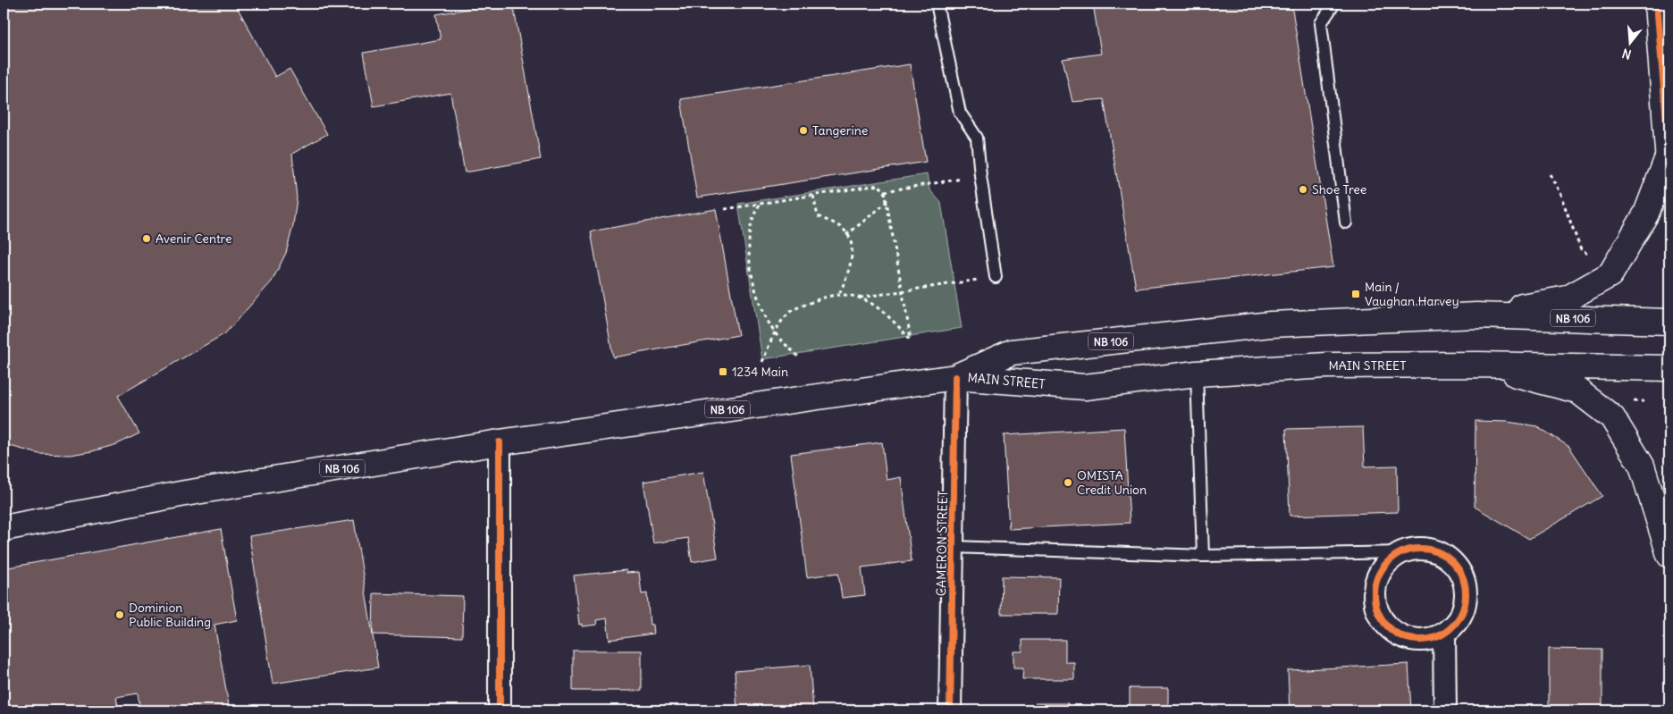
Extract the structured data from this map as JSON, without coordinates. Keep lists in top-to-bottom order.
{
  "streets": {
    "main road": ["NB 106", "MAIN STREET"],
    "street": ["CAMERON STREET"]
  },
  "crossings": [
    ["NB 106", "MAIN STREET"],
    ["NB 106", "CAMERON STREET"],
    ["MAIN STREET", "CAMERON STREET"]
  ],
  "places": {
    "other": [
      "Tangerine",
      "Shoe Tree",
      "Avenir Centre",
      "OMISTA Credit Union",
      "Dominion Public Building"
    ],
    "transit": ["Main / Vaughan Harvey", "1234 Main"]
  },
  "north": "bottom"
}
